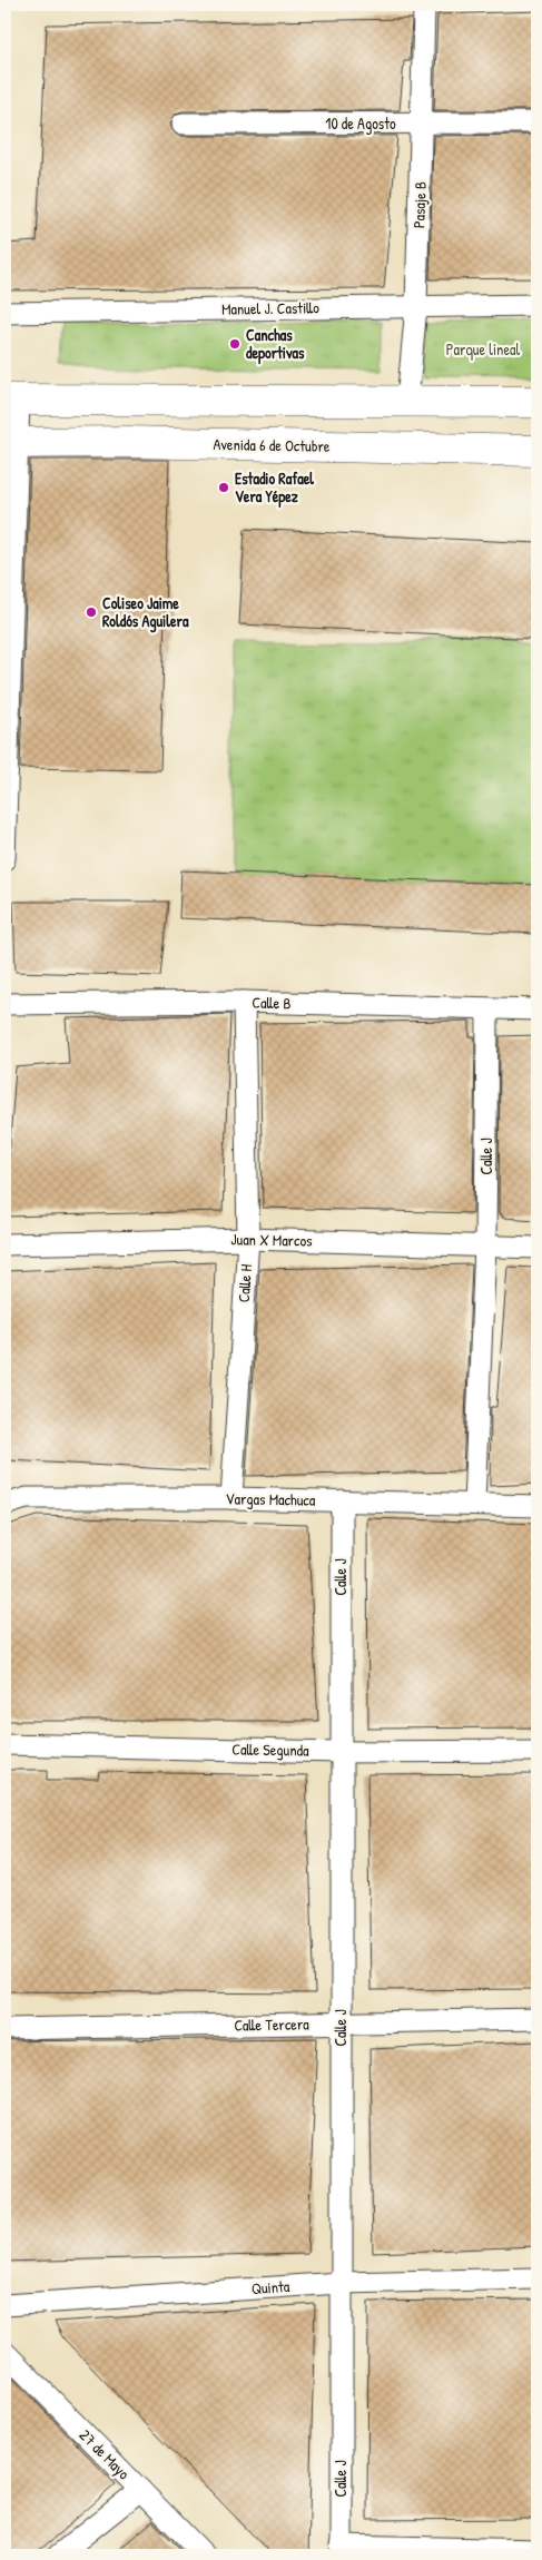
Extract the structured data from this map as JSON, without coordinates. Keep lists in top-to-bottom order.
{
  "streets": {
    "main road": ["Avenida 6 de Octubre"],
    "street": [
      "10 de Agosto",
      "Pasaje B",
      "Manuel J. Castillo",
      "Calle B",
      "Calle J",
      "Juan X Marcos",
      "Calle H",
      "Vargas Machuca",
      "Calle Segunda",
      "Calle Tercera",
      "Quinta",
      "27 de Mayo"
    ]
  },
  "crossings": [
    ["10 de Agosto", "Pasaje B"],
    ["Pasaje B", "Manuel J. Castillo"],
    ["Calle B", "Calle J"],
    ["Calle B", "Calle H"],
    ["Calle J", "Juan X Marcos"],
    ["Calle J", "Vargas Machuca"],
    ["Calle J", "Calle Segunda"],
    ["Calle J", "Calle Tercera"],
    ["Calle J", "Quinta"],
    ["Juan X Marcos", "Calle H"],
    ["Calle H", "Vargas Machuca"]
  ],
  "parks": ["Parque lineal"],
  "places": ["Canchas deportivas", "Estadio Rafael Vera Yépez", "Coliseo Jaime Roldós Aguilera"]
}
